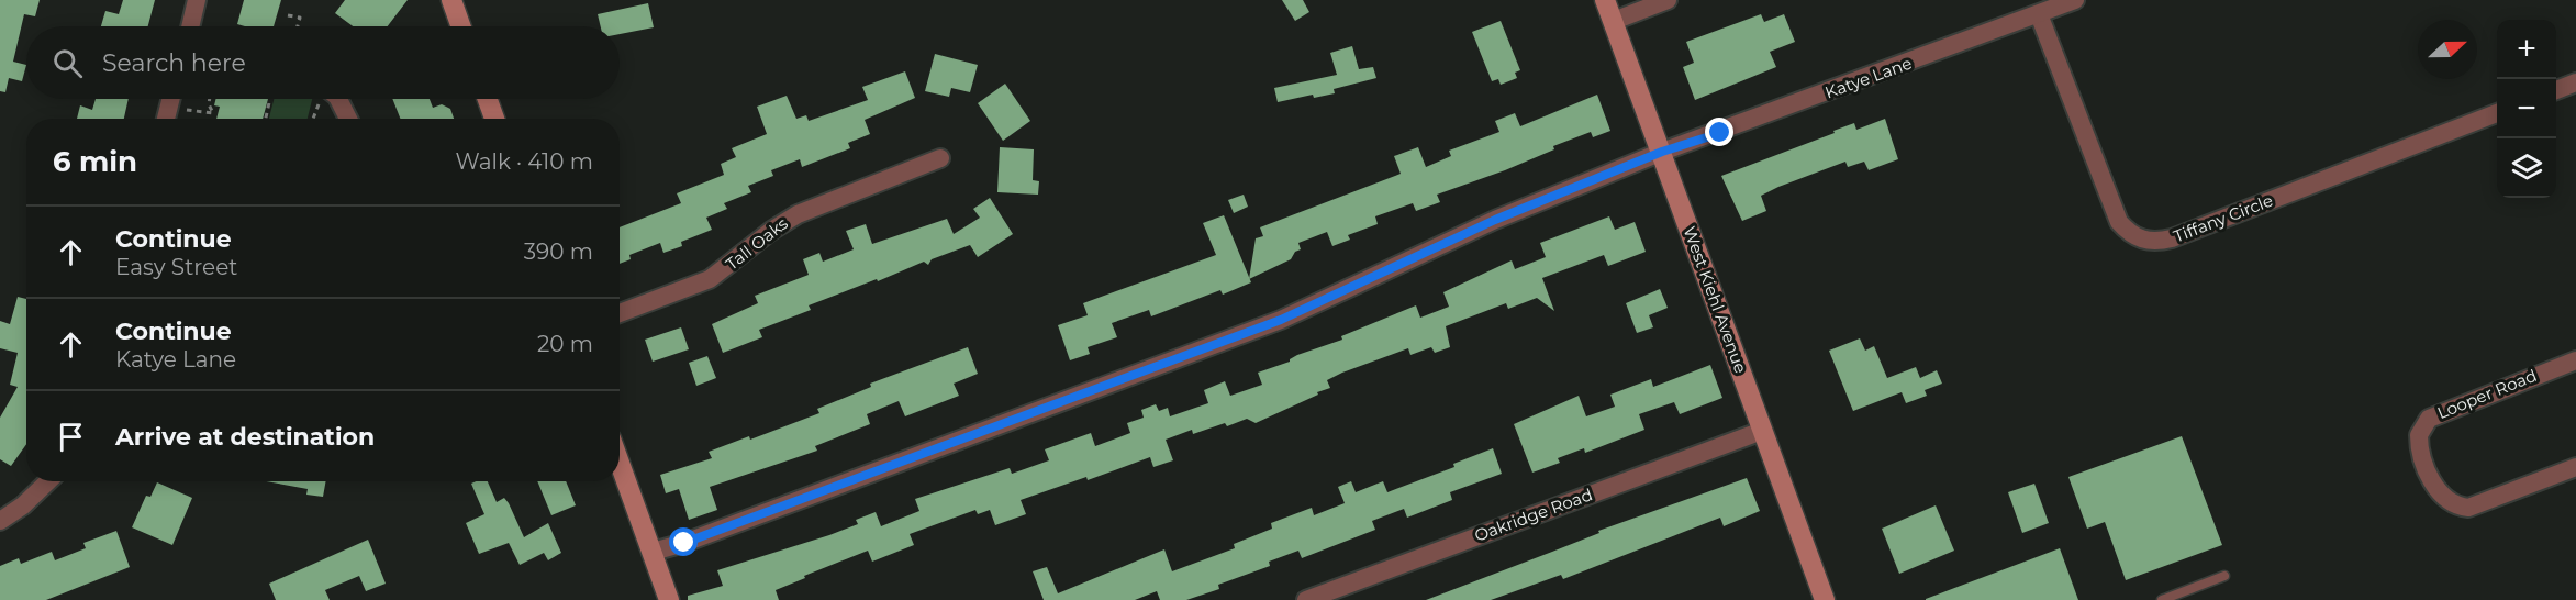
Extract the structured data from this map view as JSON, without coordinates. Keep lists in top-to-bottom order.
{
  "streets": {
    "street": [
      "Katye Lane",
      "Tiffany Circle",
      "Tall Oaks",
      "West Kiehl Avenue",
      "Looper Road",
      "Oakridge Road"
    ]
  },
  "crossings": [
    ["Katye Lane", "Tiffany Circle"],
    ["Katye Lane", "West Kiehl Avenue"],
    ["West Kiehl Avenue", "Oakridge Road"]
  ],
  "north": "right",
  "page": {
    "map_buttons": ["+", "−"],
    "search": "Search here",
    "heading": ["6 min", "Walk · 410 m"],
    "list": [
      ["Continue", "Easy Street", "390 m"],
      ["Continue", "Katye Lane", "20 m"],
      "Arrive at destination"
    ]
  }
}
